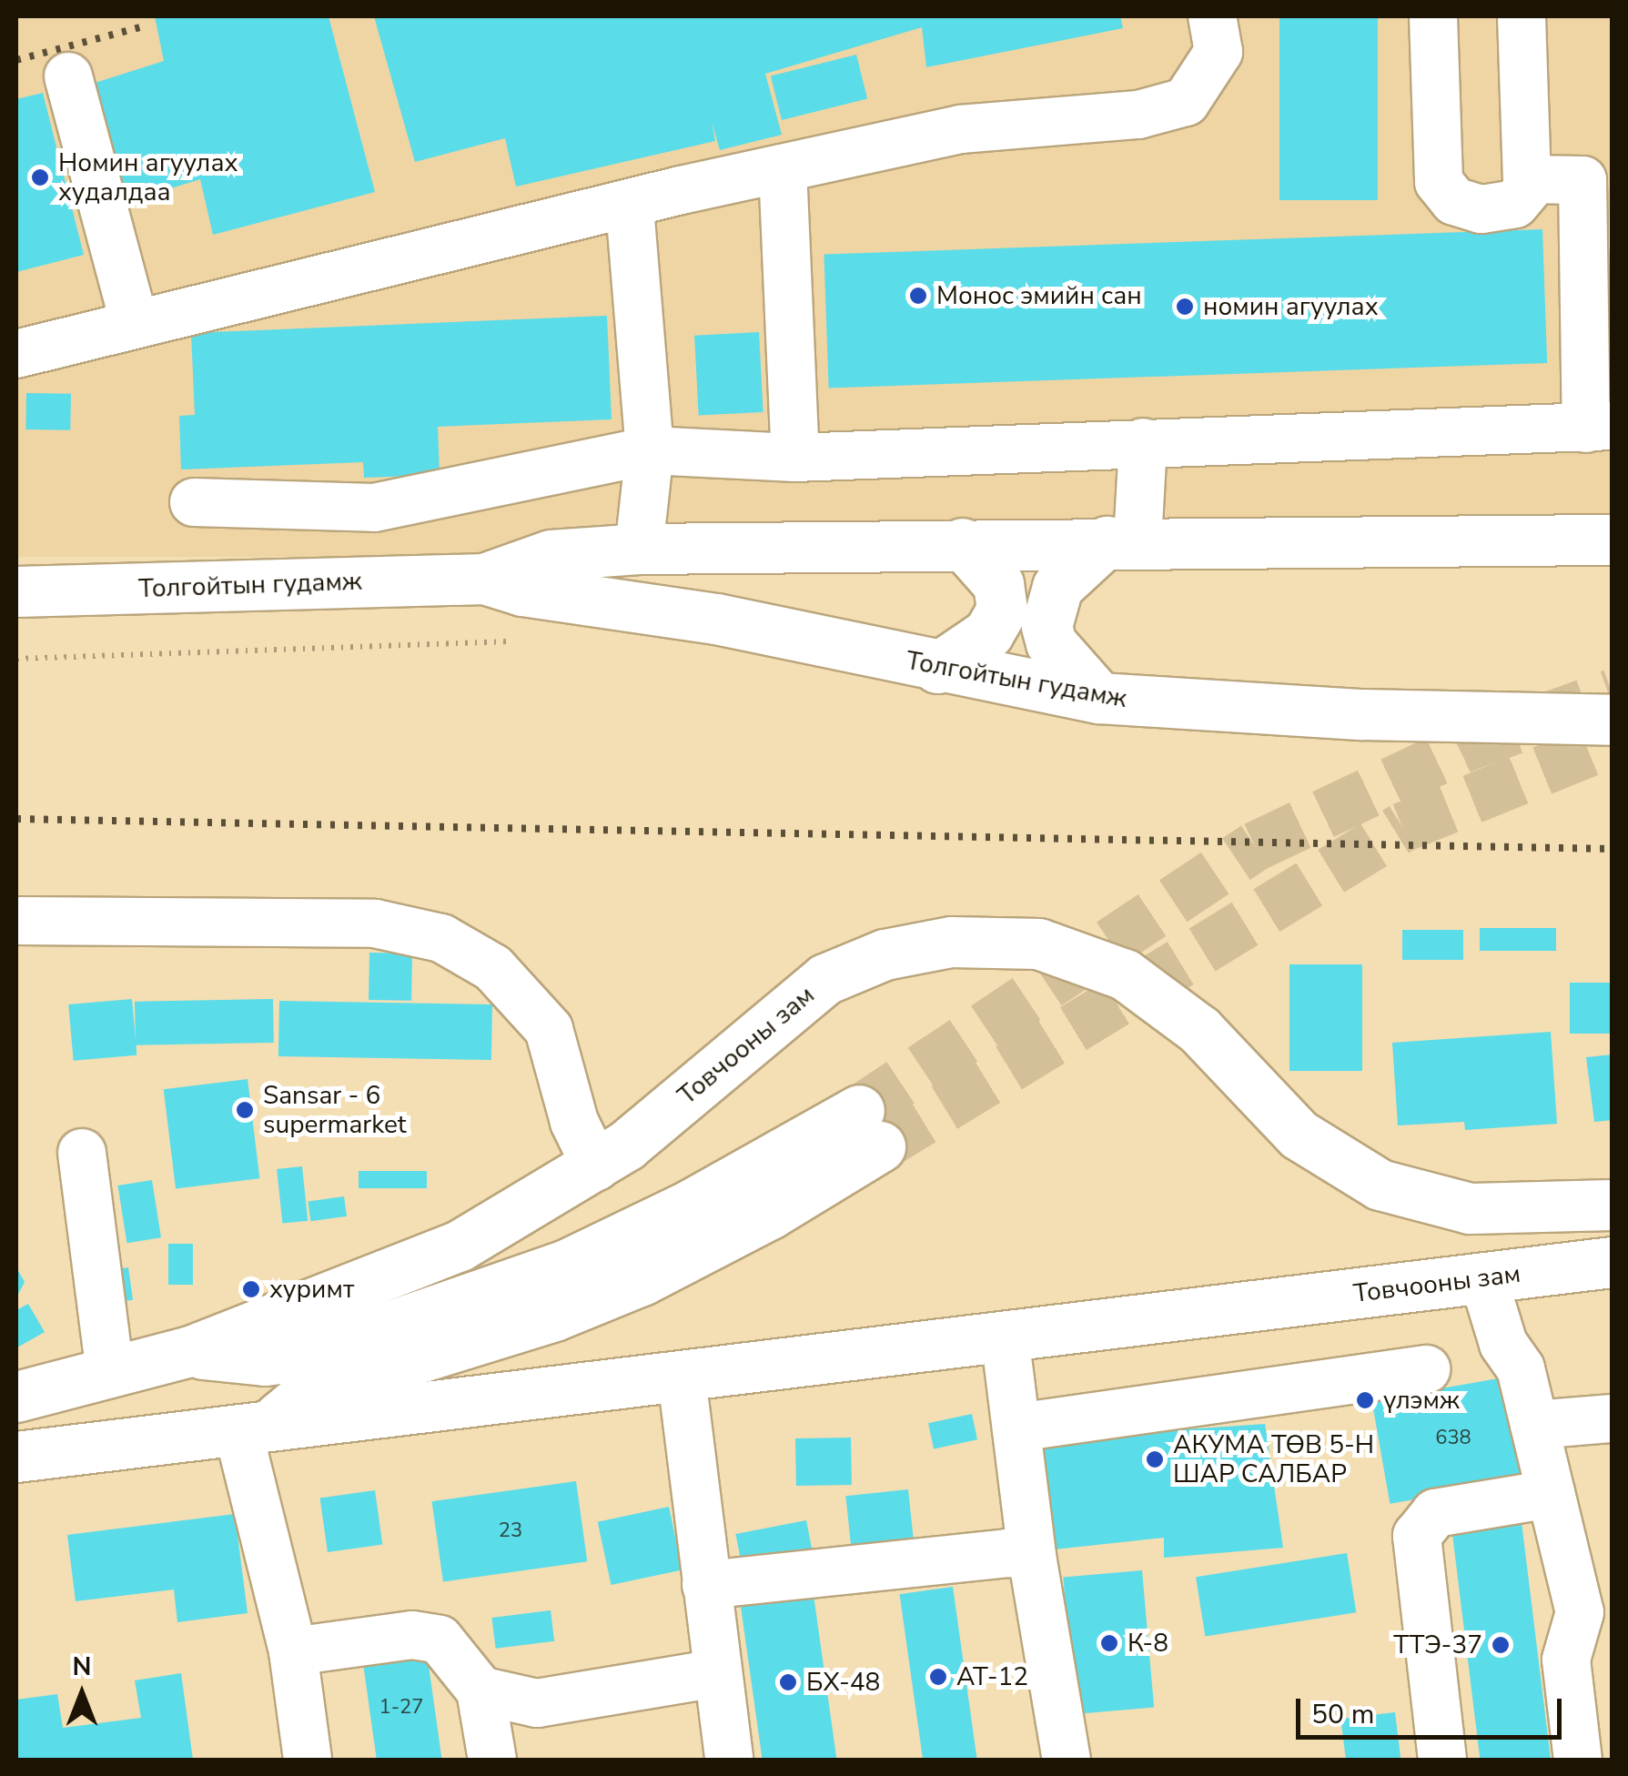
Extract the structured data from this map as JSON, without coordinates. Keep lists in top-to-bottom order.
{
  "streets": {
    "main road": ["Толгойтын гудамж", "Товчооны зам"]
  },
  "places": [
    "Номин агуулах худалдаа",
    "Монос эмийн сан",
    "номин агуулах",
    "Sansar - 6 supermarket",
    "хуримт",
    "үлэмж",
    "АКУМА ТӨВ 5-Н ШАР САЛБАР",
    "К-8",
    "ТТЭ-37",
    "АТ-12",
    "БХ-48"
  ],
  "house_numbers": ["638", "23", "1-27"],
  "scale_bar": "50 m",
  "north": "top"
}
